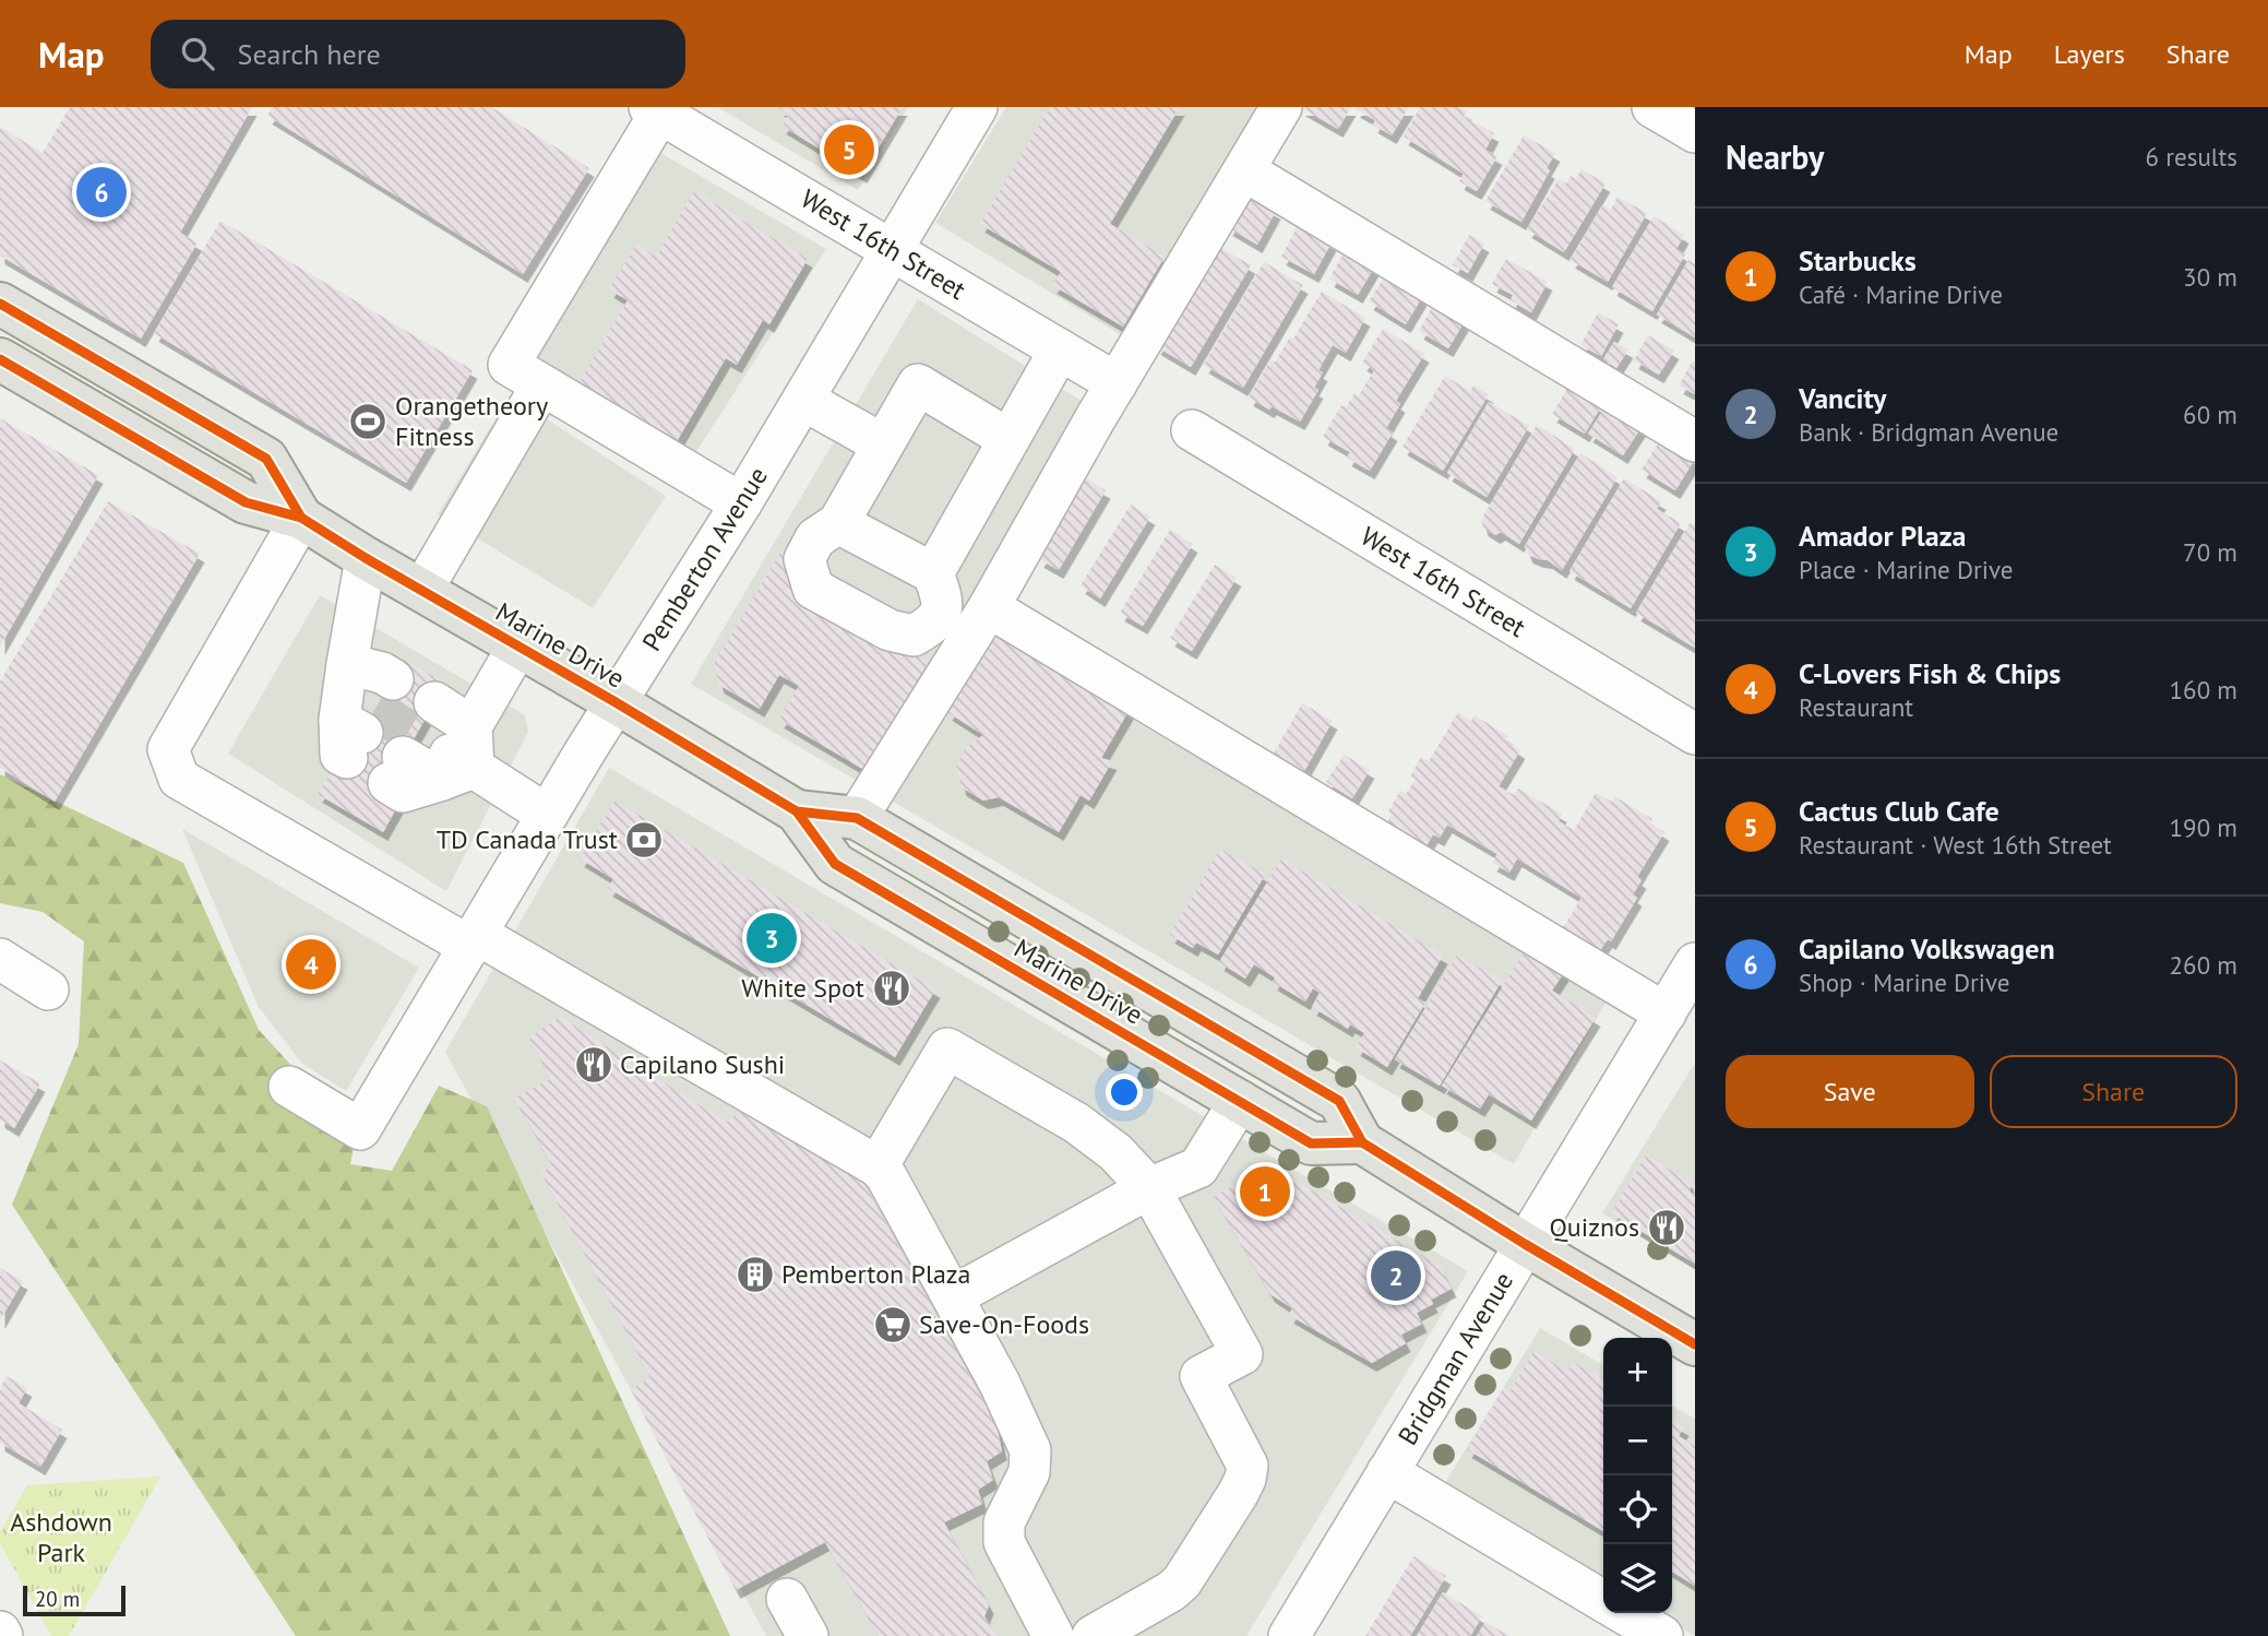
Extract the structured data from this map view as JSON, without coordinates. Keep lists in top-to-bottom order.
{
  "streets": {
    "main road": ["Marine Drive"],
    "street": ["West 16th Street", "Pemberton Avenue", "Bridgman Avenue"]
  },
  "crossings": [
    ["West 16th Street", "Pemberton Avenue"],
    ["Pemberton Avenue", "Marine Drive"],
    ["Marine Drive", "Bridgman Avenue"]
  ],
  "parks": ["Ashdown Park"],
  "places": {
    "sports": ["Orangetheory Fitness"],
    "bank": ["TD Canada Trust"],
    "restaurant": ["White Spot", "Capilano Sushi", "Quiznos"],
    "building": ["Pemberton Plaza"],
    "supermarket": ["Save-On-Foods"]
  },
  "scale_bar": "20 m",
  "page": {
    "header": "Map",
    "search": "Search here",
    "nav": ["Map", "Layers", "Share"],
    "heading": ["Nearby", "6 results"],
    "pins": [
      "5",
      "6",
      "3",
      "4",
      "1",
      "2"
    ],
    "list": [
      {
        "mark": "1",
        "name": "Starbucks",
        "note": "Café · Marine Drive",
        "value": "30 m"
      },
      {
        "mark": "2",
        "name": "Vancity",
        "note": "Bank · Bridgman Avenue",
        "value": "60 m"
      },
      {
        "mark": "3",
        "name": "Amador Plaza",
        "note": "Place · Marine Drive",
        "value": "70 m"
      },
      {
        "mark": "4",
        "name": "C-Lovers Fish & Chips",
        "note": "Restaurant",
        "value": "160 m"
      },
      {
        "mark": "5",
        "name": "Cactus Club Cafe",
        "note": "Restaurant · West 16th Street",
        "value": "190 m"
      },
      {
        "mark": "6",
        "name": "Capilano Volkswagen",
        "note": "Shop · Marine Drive",
        "value": "260 m"
      }
    ],
    "buttons": ["Save", "Share"],
    "map_buttons": ["+", "−"],
    "scale": "20 m"
  }
}
